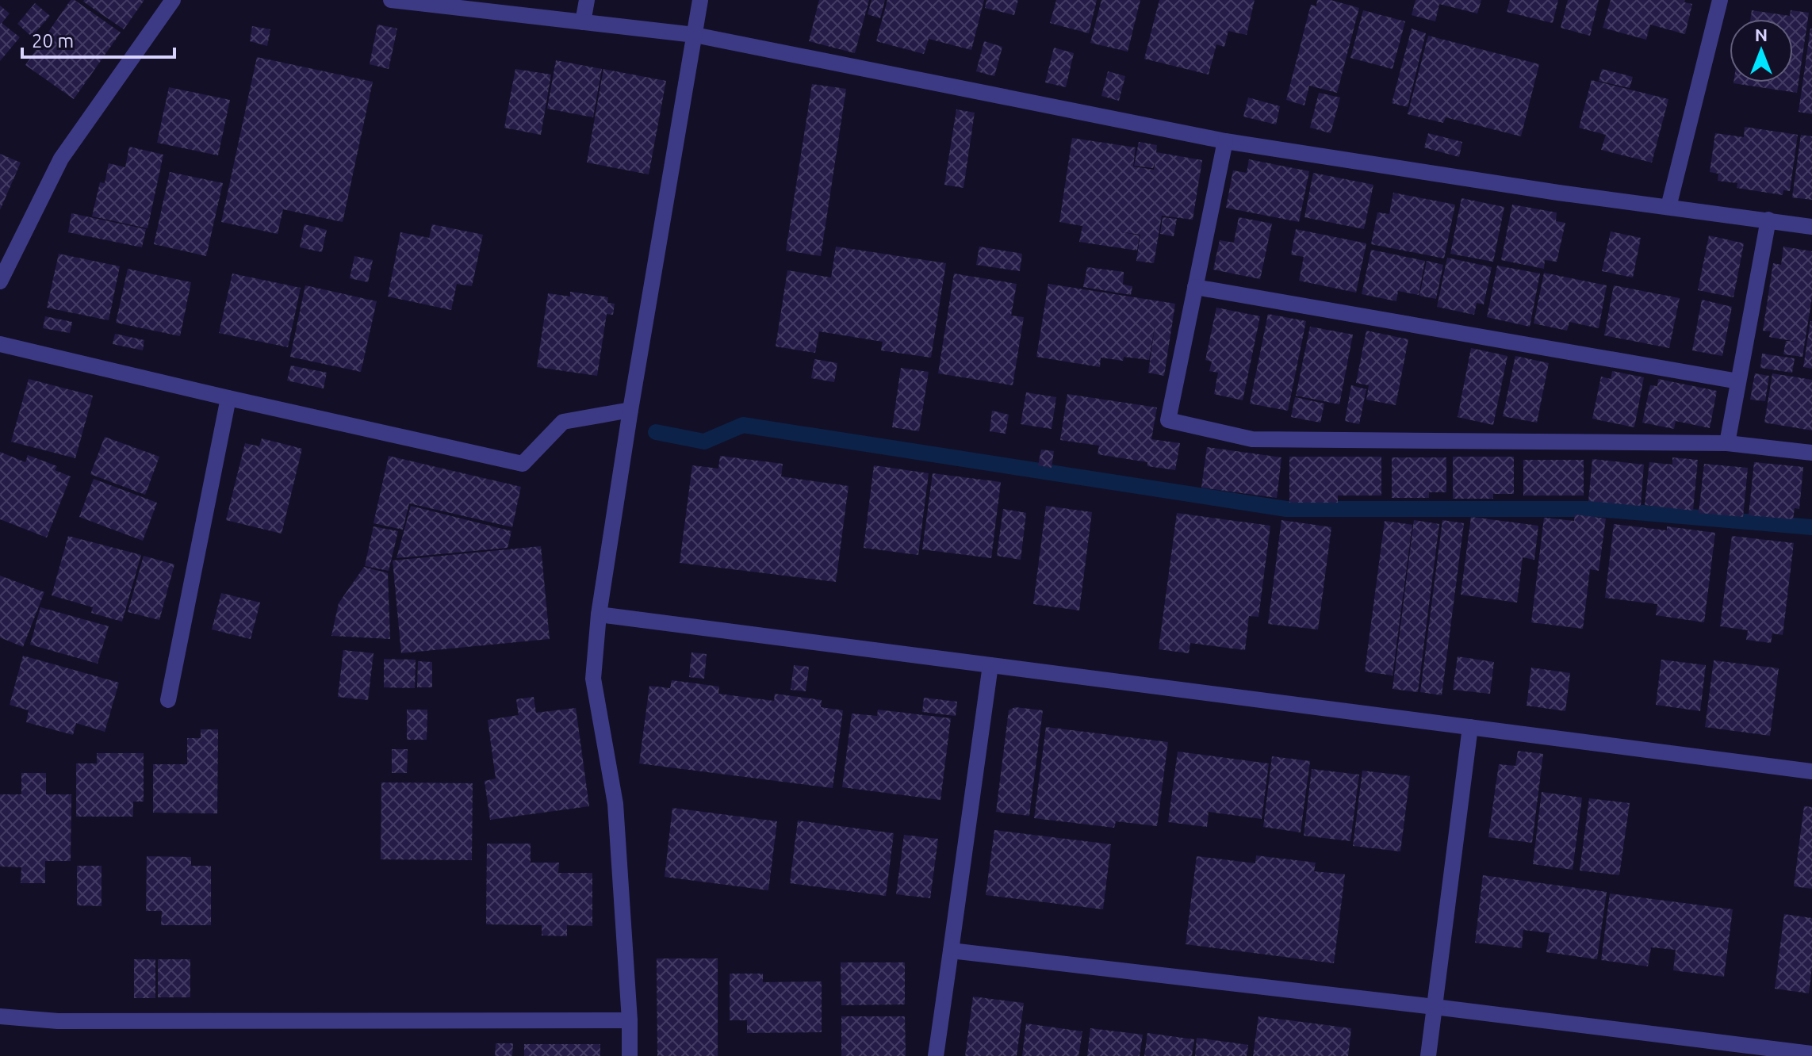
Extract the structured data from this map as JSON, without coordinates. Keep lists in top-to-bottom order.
{
  "scale_bar": "20 m",
  "north": "top"
}
